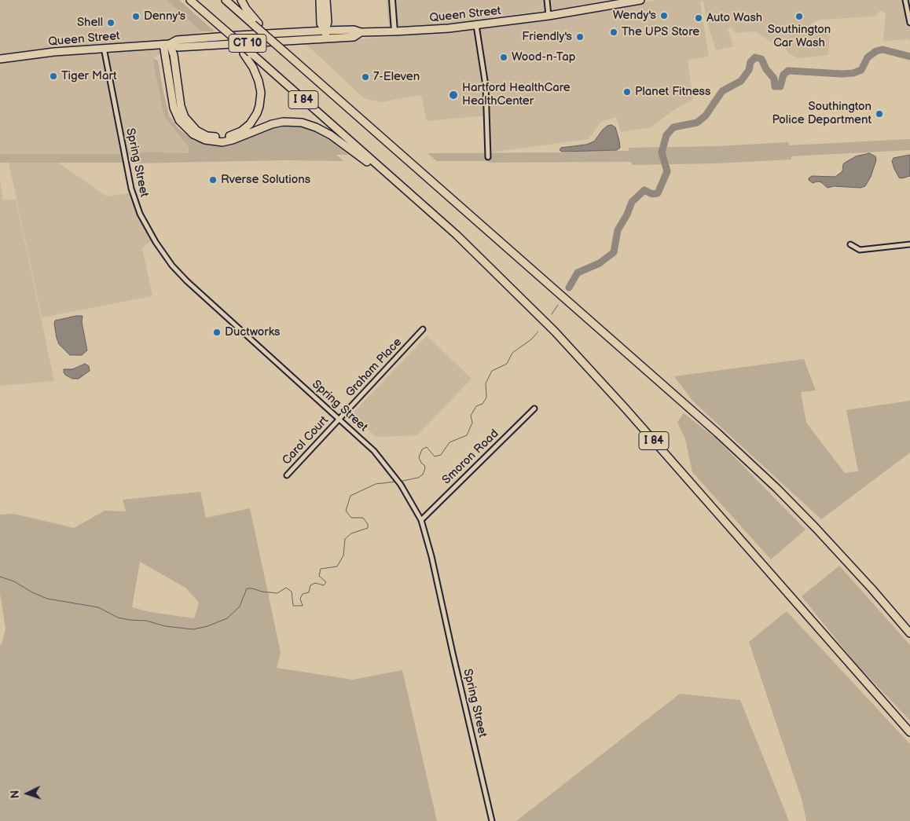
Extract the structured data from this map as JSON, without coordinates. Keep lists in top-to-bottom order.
{
  "streets": {
    "highway": ["Queen Street", "CT 10", "I 84"],
    "street": [
      "Spring Street",
      "Graham Place",
      "Carol Court",
      "Smoron Road"
    ]
  },
  "crossings": [
    ["Queen Street", "Spring Street"],
    ["Spring Street", "Graham Place"],
    ["Spring Street", "Carol Court"],
    ["Spring Street", "Smoron Road"],
    ["Graham Place", "Carol Court"]
  ],
  "places": [
    "Wendy's",
    "Denny's",
    "Southington Car Wash",
    "Auto Wash",
    "Shell",
    "The UPS Store",
    "Friendly's",
    "Wood-n-Tap",
    "Tiger Mart",
    "7-Eleven",
    "Planet Fitness",
    "Hartford HealthCare HealthCenter",
    "Southington Police Department",
    "Rverse Solutions",
    "Ductworks"
  ],
  "north": "left"
}
